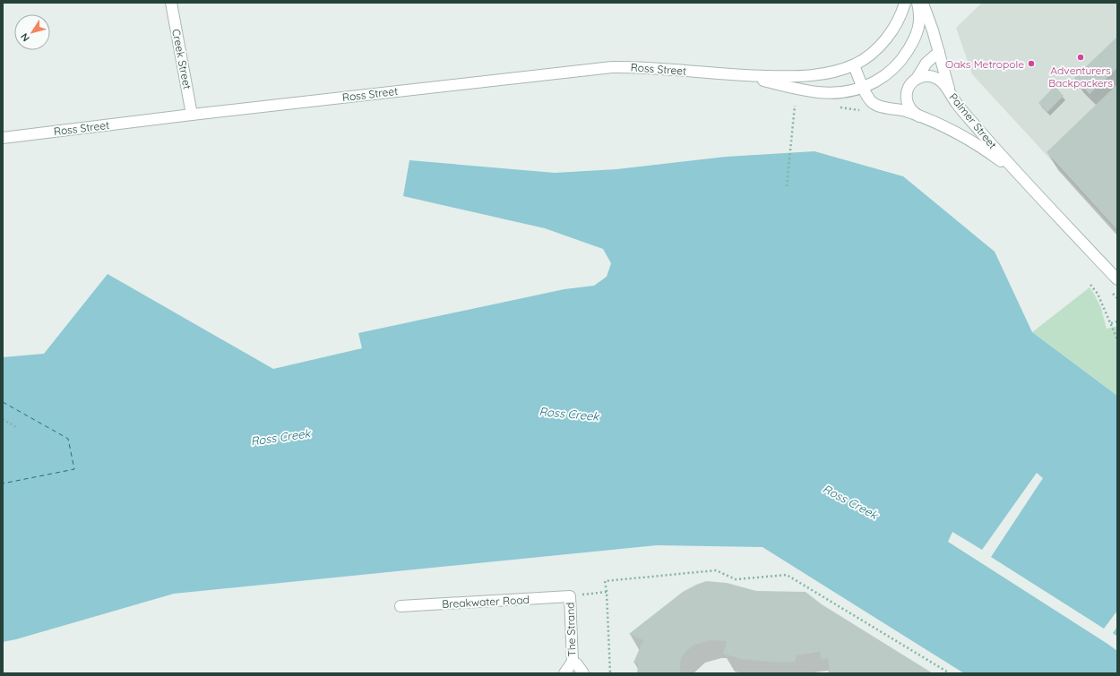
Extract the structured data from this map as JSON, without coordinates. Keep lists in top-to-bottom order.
{
  "streets": {
    "street": [
      "Creek Street",
      "Ross Street",
      "Palmer Street",
      "Breakwater Road",
      "The Strand"
    ]
  },
  "crossings": [
    ["Creek Street", "Ross Street"],
    ["Ross Street", "Palmer Street"],
    ["Breakwater Road", "The Strand"]
  ],
  "water": ["Ross Creek"],
  "places": ["Adventurers Backpackers", "Oaks Metropole"],
  "north": "bottom left"
}
